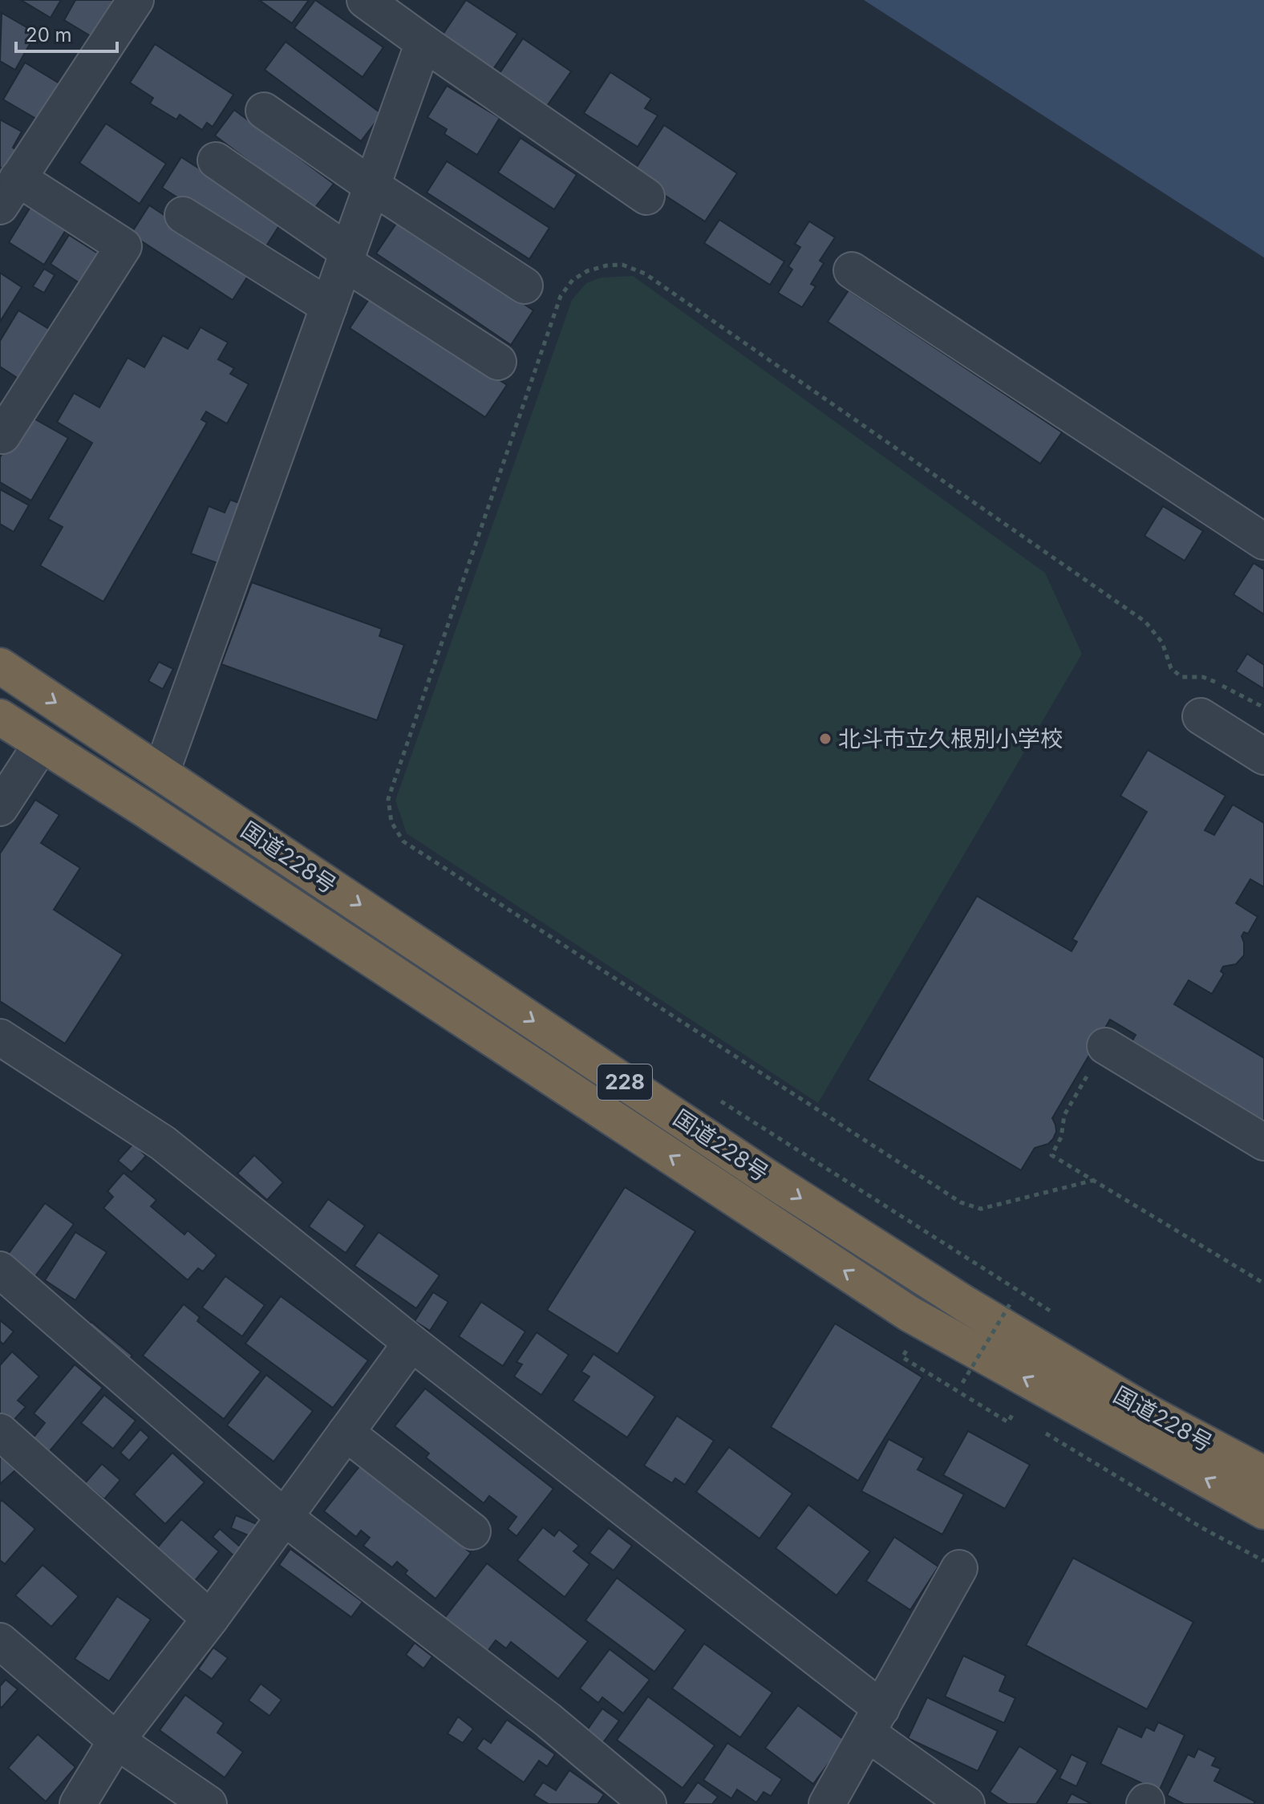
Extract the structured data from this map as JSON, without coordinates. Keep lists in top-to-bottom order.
{
  "streets": {
    "highway": ["国道228号", "228"]
  },
  "places": ["北斗市立久根別小学校"],
  "scale_bar": "20 m"
}
